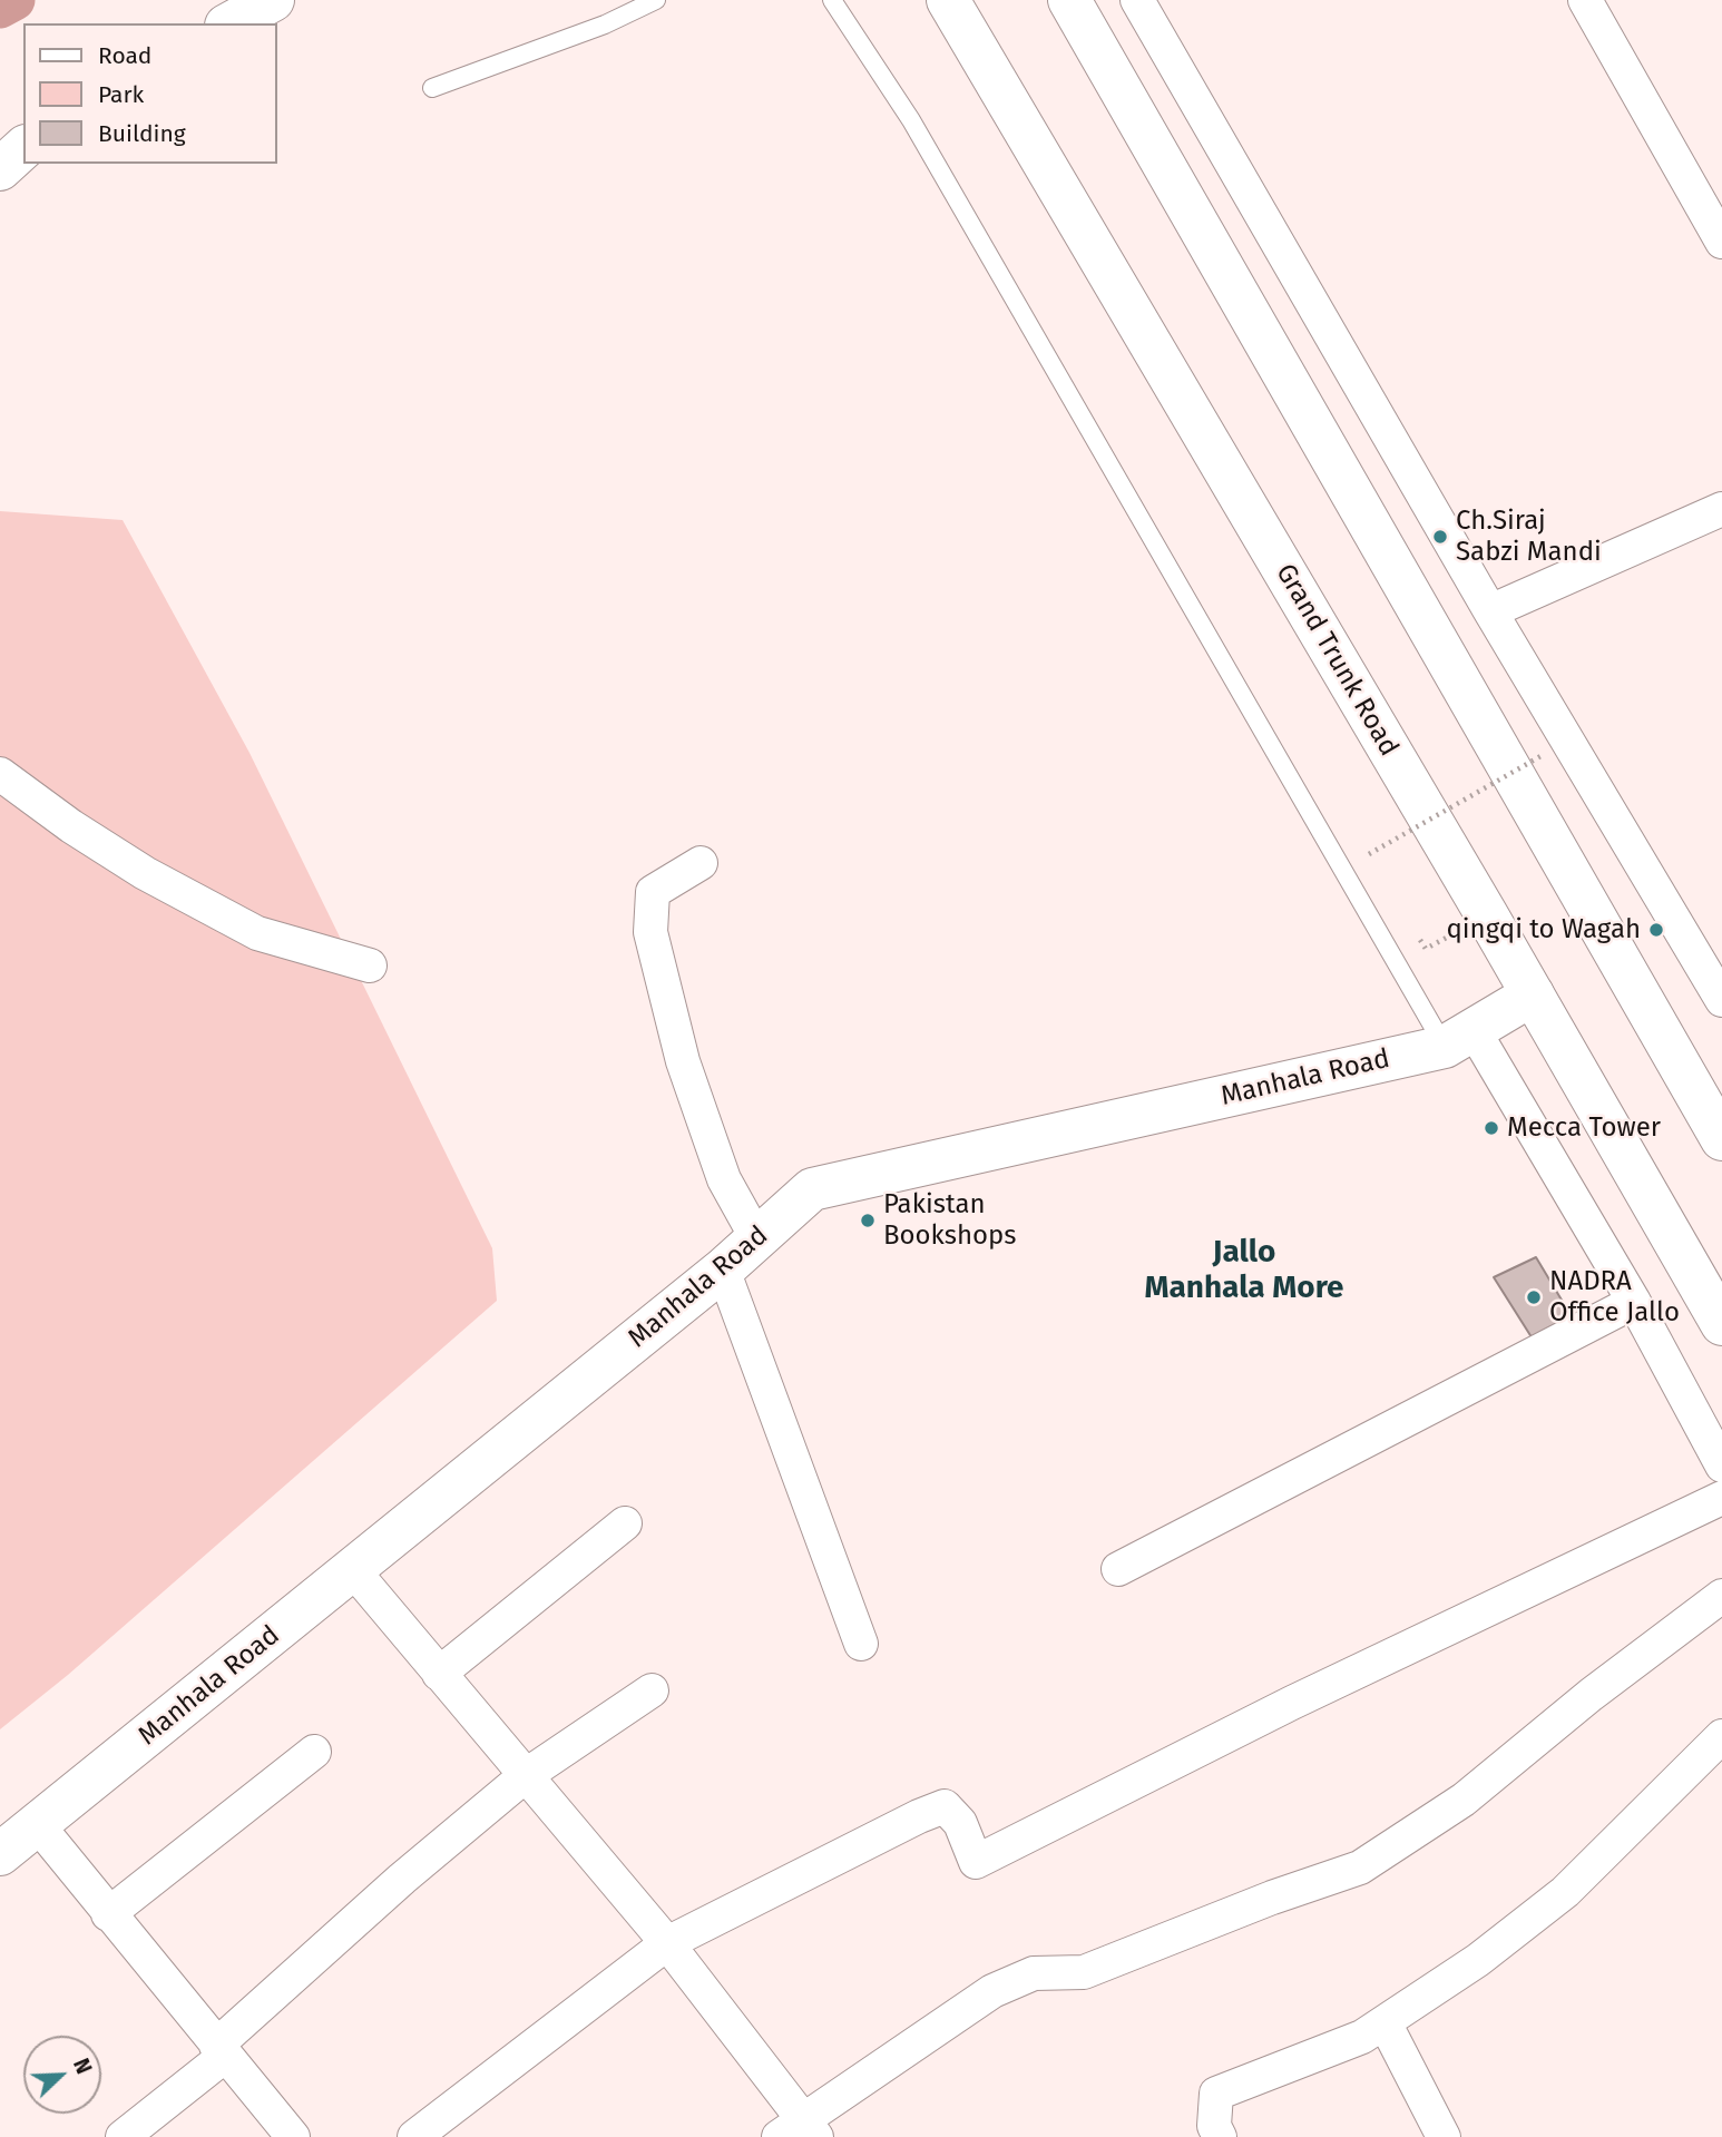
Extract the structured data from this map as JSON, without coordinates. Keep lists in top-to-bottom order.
{
  "streets": {
    "main road": ["Grand Trunk Road", "Manhala Road"]
  },
  "crossings": [
    ["Grand Trunk Road", "Manhala Road"]
  ],
  "districts": ["Jallo Manhala More"],
  "places": [
    "Ch.Siraj Sabzi Mandi",
    "qingqi to Wagah",
    "Mecca Tower",
    "Pakistan Bookshops",
    "NADRA Office Jallo"
  ],
  "legend": ["Road", "Park", "Building"],
  "north": "top right"
}
